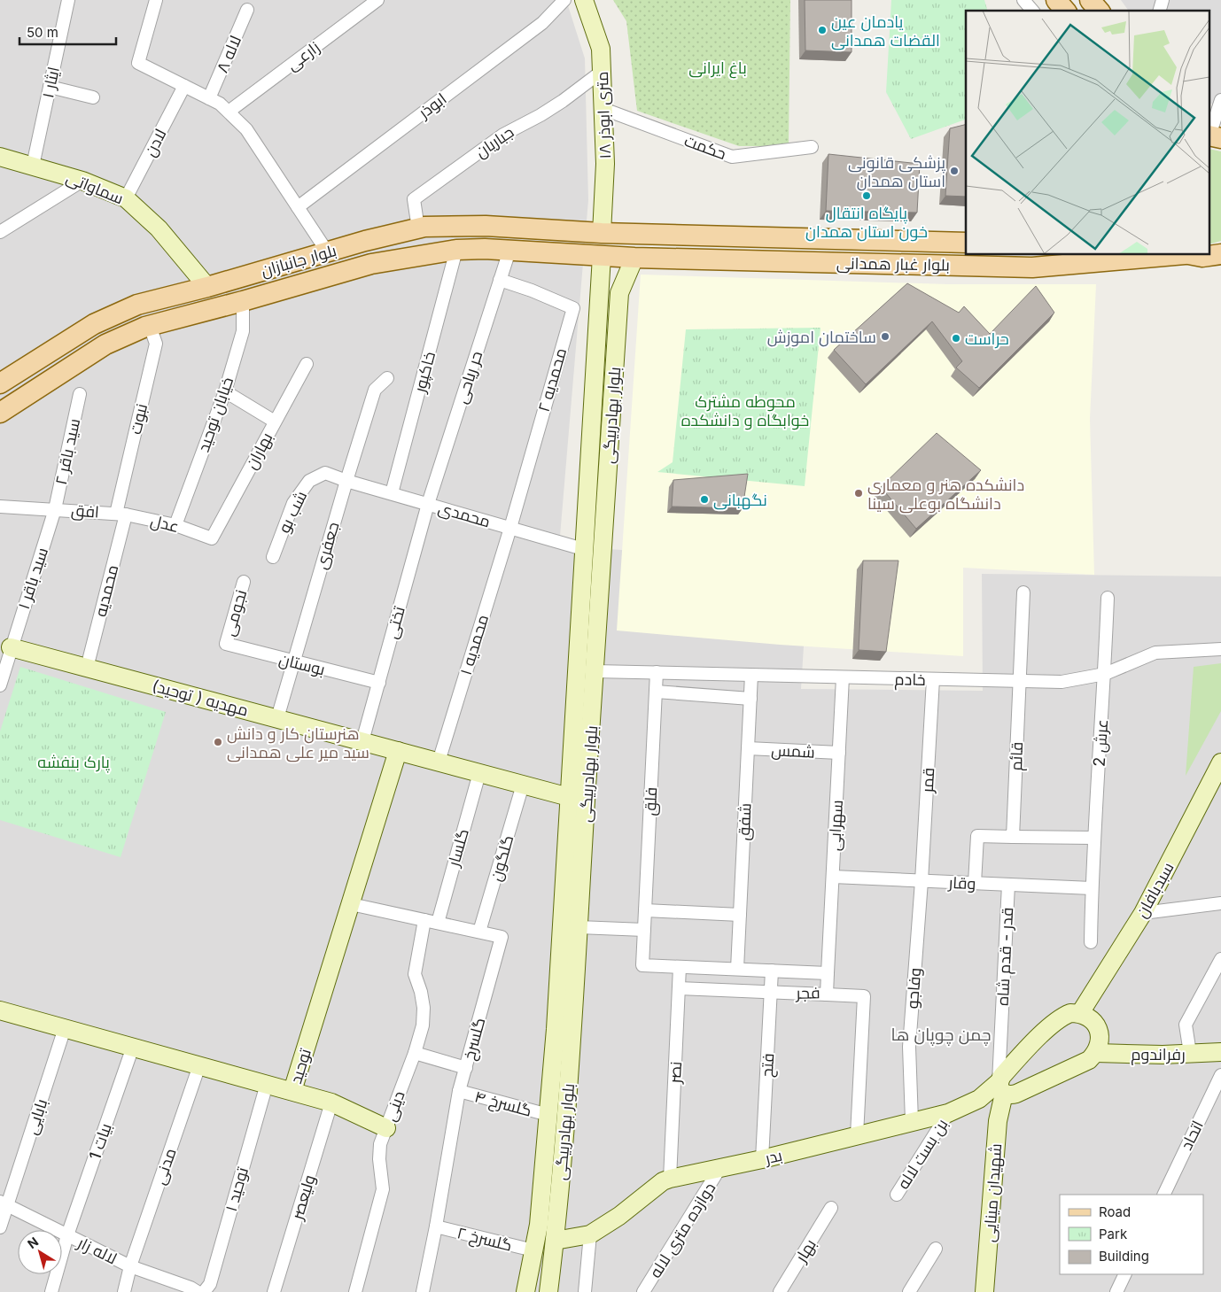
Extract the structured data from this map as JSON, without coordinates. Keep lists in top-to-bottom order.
{
  "streets": {
    "main road": ["بلوار جانبازان", "بلوار غبار همدانی"],
    "street": [
      "لاله ۸",
      "زارعی",
      "ایثار ۱",
      "ابوذر",
      "۱۸ متری ابوذر",
      "جباریان",
      "لادن",
      "حکمت",
      "سماواتی",
      "خاکپور",
      "حر ریاحی",
      "محمدیه ۲",
      "خیابان توحید",
      "بلوار بهادربیگی",
      "نبوت",
      "بهاران",
      "سید باقر ۲",
      "افق",
      "شب بو",
      "محمدی",
      "عدل",
      "جعفری",
      "سید باقر ۱",
      "محمدیه",
      "نجومی",
      "تختی",
      "محمدیه ۱",
      "بوستان",
      "خادم",
      "مهدیه ( توحید)",
      "عرش 2",
      "شمس",
      "قائم",
      "قمر",
      "فلق",
      "شفق",
      "سهرابی",
      "گلسار",
      "گلگون",
      "وقار",
      "سبدبافان",
      "قدر - قدم شاه",
      "وفاجو",
      "فجر",
      "گلسرخ",
      "رفراندوم",
      "فتح",
      "توحید",
      "نصر",
      "گلسرخ ۴",
      "دینی",
      "بابایی",
      "اتحاد",
      "بیات 1",
      "بن بست لاله",
      "بدر",
      "مدنی",
      "توحید ۱",
      "شهیدان مینایی",
      "ولیعصر",
      "دوازده متری لاله",
      "گلسرخ ۲",
      "لاله زار",
      "بهار"
    ]
  },
  "crossings": [
    ["ایثار ۱", "سماواتی"],
    ["۱۸ متری ابوذر", "جباریان"],
    ["۱۸ متری ابوذر", "حکمت"],
    ["۱۸ متری ابوذر", "بلوار جانبازان"],
    ["۱۸ متری ابوذر", "بلوار غبار همدانی"],
    ["جباریان", "بلوار جانبازان"],
    ["لادن", "سماواتی"],
    ["سماواتی", "بلوار جانبازان"],
    ["بلوار جانبازان", "بلوار غبار همدانی"],
    ["بلوار جانبازان", "خاکپور"],
    ["بلوار جانبازان", "حر ریاحی"],
    ["بلوار جانبازان", "خیابان توحید"],
    ["بلوار جانبازان", "بلوار بهادربیگی"],
    ["بلوار جانبازان", "نبوت"],
    ["بلوار غبار همدانی", "بلوار بهادربیگی"],
    ["خاکپور", "محمدی"],
    ["حر ریاحی", "محمدیه ۲"],
    ["حر ریاحی", "محمدی"],
    ["حر ریاحی", "تختی"],
    ["محمدیه ۲", "محمدی"],
    ["محمدیه ۲", "محمدیه ۱"],
    ["خیابان توحید", "عدل"],
    ["بلوار بهادربیگی", "محمدی"],
    ["بلوار بهادربیگی", "خادم"],
    ["بلوار بهادربیگی", "مهدیه ( توحید)"],
    ["بلوار بهادربیگی", "گلسرخ ۴"],
    ["بلوار بهادربیگی", "بدر"],
    ["بلوار بهادربیگی", "گلسرخ ۲"],
    ["نبوت", "افق"],
    ["نبوت", "عدل"],
    ["نبوت", "محمدیه"],
    ["بهاران", "عدل"],
    ["سید باقر ۲", "افق"],
    ["سید باقر ۲", "سید باقر ۱"],
    ["افق", "عدل"],
    ["افق", "سید باقر ۱"],
    ["افق", "محمدیه"],
    ["شب بو", "محمدی"],
    ["شب بو", "جعفری"],
    ["محمدی", "جعفری"],
    ["محمدی", "تختی"],
    ["محمدی", "محمدیه ۱"],
    ["عدل", "محمدیه"],
    ["جعفری", "بوستان"],
    ["جعفری", "مهدیه ( توحید)"],
    ["سید باقر ۱", "مهدیه ( توحید)"],
    ["محمدیه", "مهدیه ( توحید)"],
    ["نجومی", "بوستان"],
    ["تختی", "بوستان"],
    ["تختی", "مهدیه ( توحید)"],
    ["محمدیه ۱", "مهدیه ( توحید)"],
    ["خادم", "عرش 2"],
    ["خادم", "قائم"],
    ["خادم", "قمر"],
    ["خادم", "فلق"],
    ["خادم", "شفق"],
    ["خادم", "سهرابی"],
    ["مهدیه ( توحید)", "گلسار"],
    ["مهدیه ( توحید)", "گلگون"],
    ["مهدیه ( توحید)", "توحید"],
    ["عرش 2", "وقار"],
    ["شمس", "شفق"],
    ["شمس", "سهرابی"],
    ["قمر", "وقار"],
    ["قمر", "وفاجو"],
    ["فلق", "فجر"],
    ["فلق", "نصر"],
    ["شفق", "فجر"],
    ["سهرابی", "وقار"],
    ["سهرابی", "فجر"],
    ["گلسار", "گلسرخ"],
    ["گلگون", "گلسرخ"],
    ["وقار", "قدر - قدم شاه"],
    ["وقار", "وفاجو"],
    ["سبدبافان", "بدر"],
    ["قدر - قدم شاه", "بدر"],
    ["قدر - قدم شاه", "شهیدان مینایی"],
    ["وفاجو", "بدر"],
    ["فجر", "فتح"],
    ["فجر", "نصر"],
    ["گلسرخ", "توحید"],
    ["گلسرخ", "گلسرخ ۴"],
    ["گلسرخ", "دینی"],
    ["گلسرخ", "گلسرخ ۲"],
    ["فتح", "بدر"],
    ["توحید", "بابایی"],
    ["توحید", "بیات 1"],
    ["توحید", "مدنی"],
    ["توحید", "توحید ۱"],
    ["نصر", "بدر"],
    ["بابایی", "لاله زار"],
    ["بیات 1", "لاله زار"],
    ["بن بست لاله", "بدر"],
    ["بدر", "شهیدان مینایی"],
    ["بدر", "دوازده متری لاله"],
    ["مدنی", "لاله زار"]
  ],
  "districts": ["چمن چوپان ها"],
  "parks": ["باغ ایرانی", "محوطه مشترک خوابگاه و دانشکده", "پارک بنفشه"],
  "places": [
    "یادمان عین القضات همدانی",
    "پزشکی قانونی استان همدان",
    "پایگاه انتقال خون استان همدان",
    "ساختمان اموزش",
    "حراست",
    "دانشکده هنر و معماری دانشگاه بوعلی سینا",
    "نگهبانی",
    "هنرستان کار و دانش سید میر علی همدانی"
  ],
  "legend": ["Road", "Park", "Building"],
  "scale_bar": "50 m",
  "north": "top left"
}
